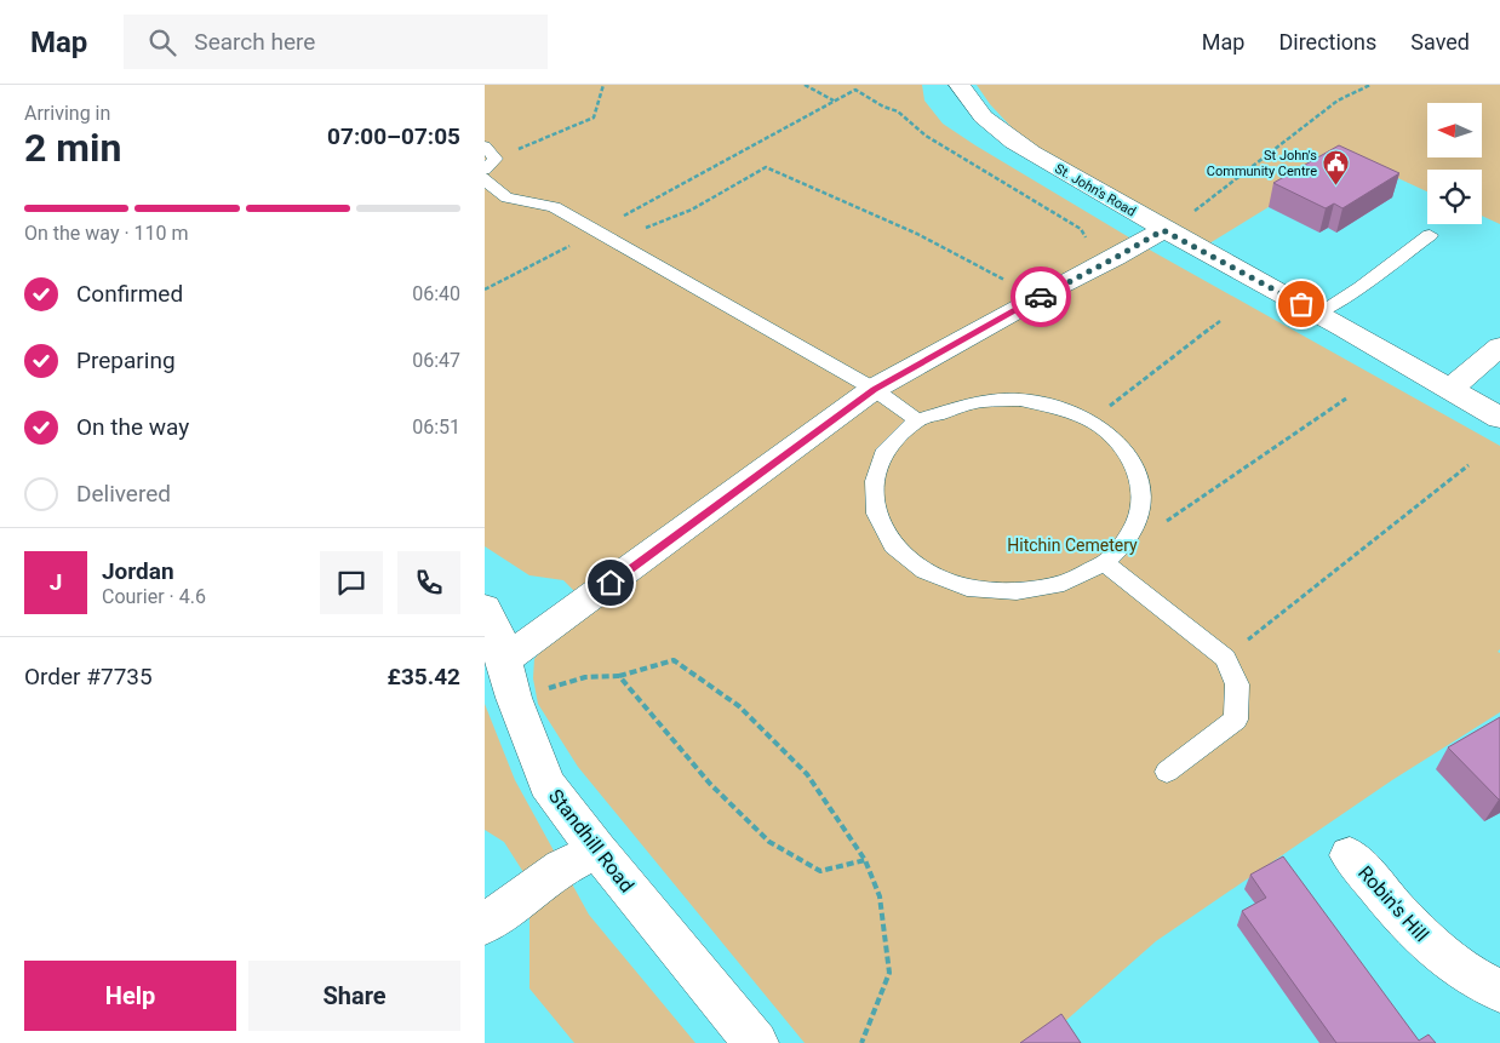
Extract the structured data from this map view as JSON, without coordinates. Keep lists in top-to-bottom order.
{
  "streets": {
    "street": ["St. John's Road", "Standhill Road", "Robin's Hill"]
  },
  "parks": ["Hitchin Cemetery"],
  "places": {
    "public building": ["St John's Community Centre"]
  },
  "north": "left",
  "page": {
    "header": "Map",
    "search": "Search here",
    "nav": ["Map", "Directions", "Saved"],
    "heading": ["2 min", "Arriving in", "07:00–07:05"],
    "panel": [
      "Jordan",
      "Courier · 4.6",
      "Order #7735",
      "£35.42"
    ],
    "bar": "On the way · 110 m",
    "list": [
      ["Confirmed", "06:40"],
      ["Preparing", "06:47"],
      ["On the way", "06:51"],
      "Delivered"
    ],
    "round": "J",
    "buttons": ["Help", "Share"]
  }
}
